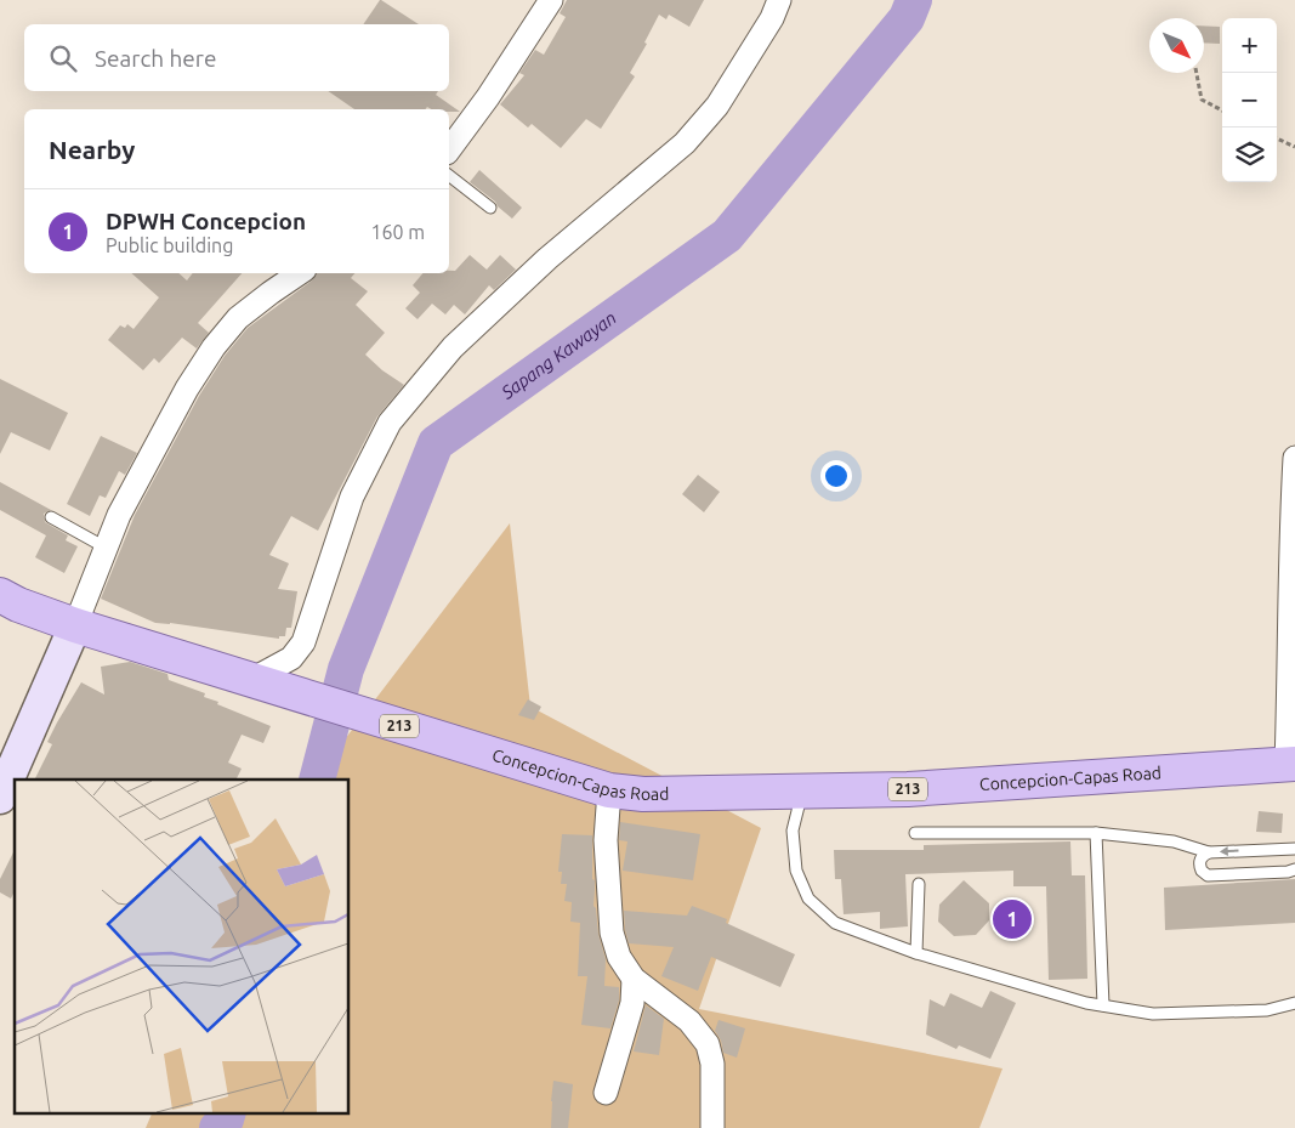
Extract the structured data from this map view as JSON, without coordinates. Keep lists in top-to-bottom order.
{
  "streets": {
    "main road": ["213", "Concepcion-Capas Road"]
  },
  "crossings": [
    ["213", "Concepcion-Capas Road"]
  ],
  "water": ["Sapang Kawayan"],
  "north": "bottom right",
  "page": {
    "map_buttons": ["+", "−"],
    "search": "Search here",
    "heading": "Nearby",
    "list": [
      {
        "mark": "1",
        "name": "DPWH Concepcion",
        "note": "Public building",
        "value": "160 m"
      }
    ],
    "pins": "1"
  }
}
